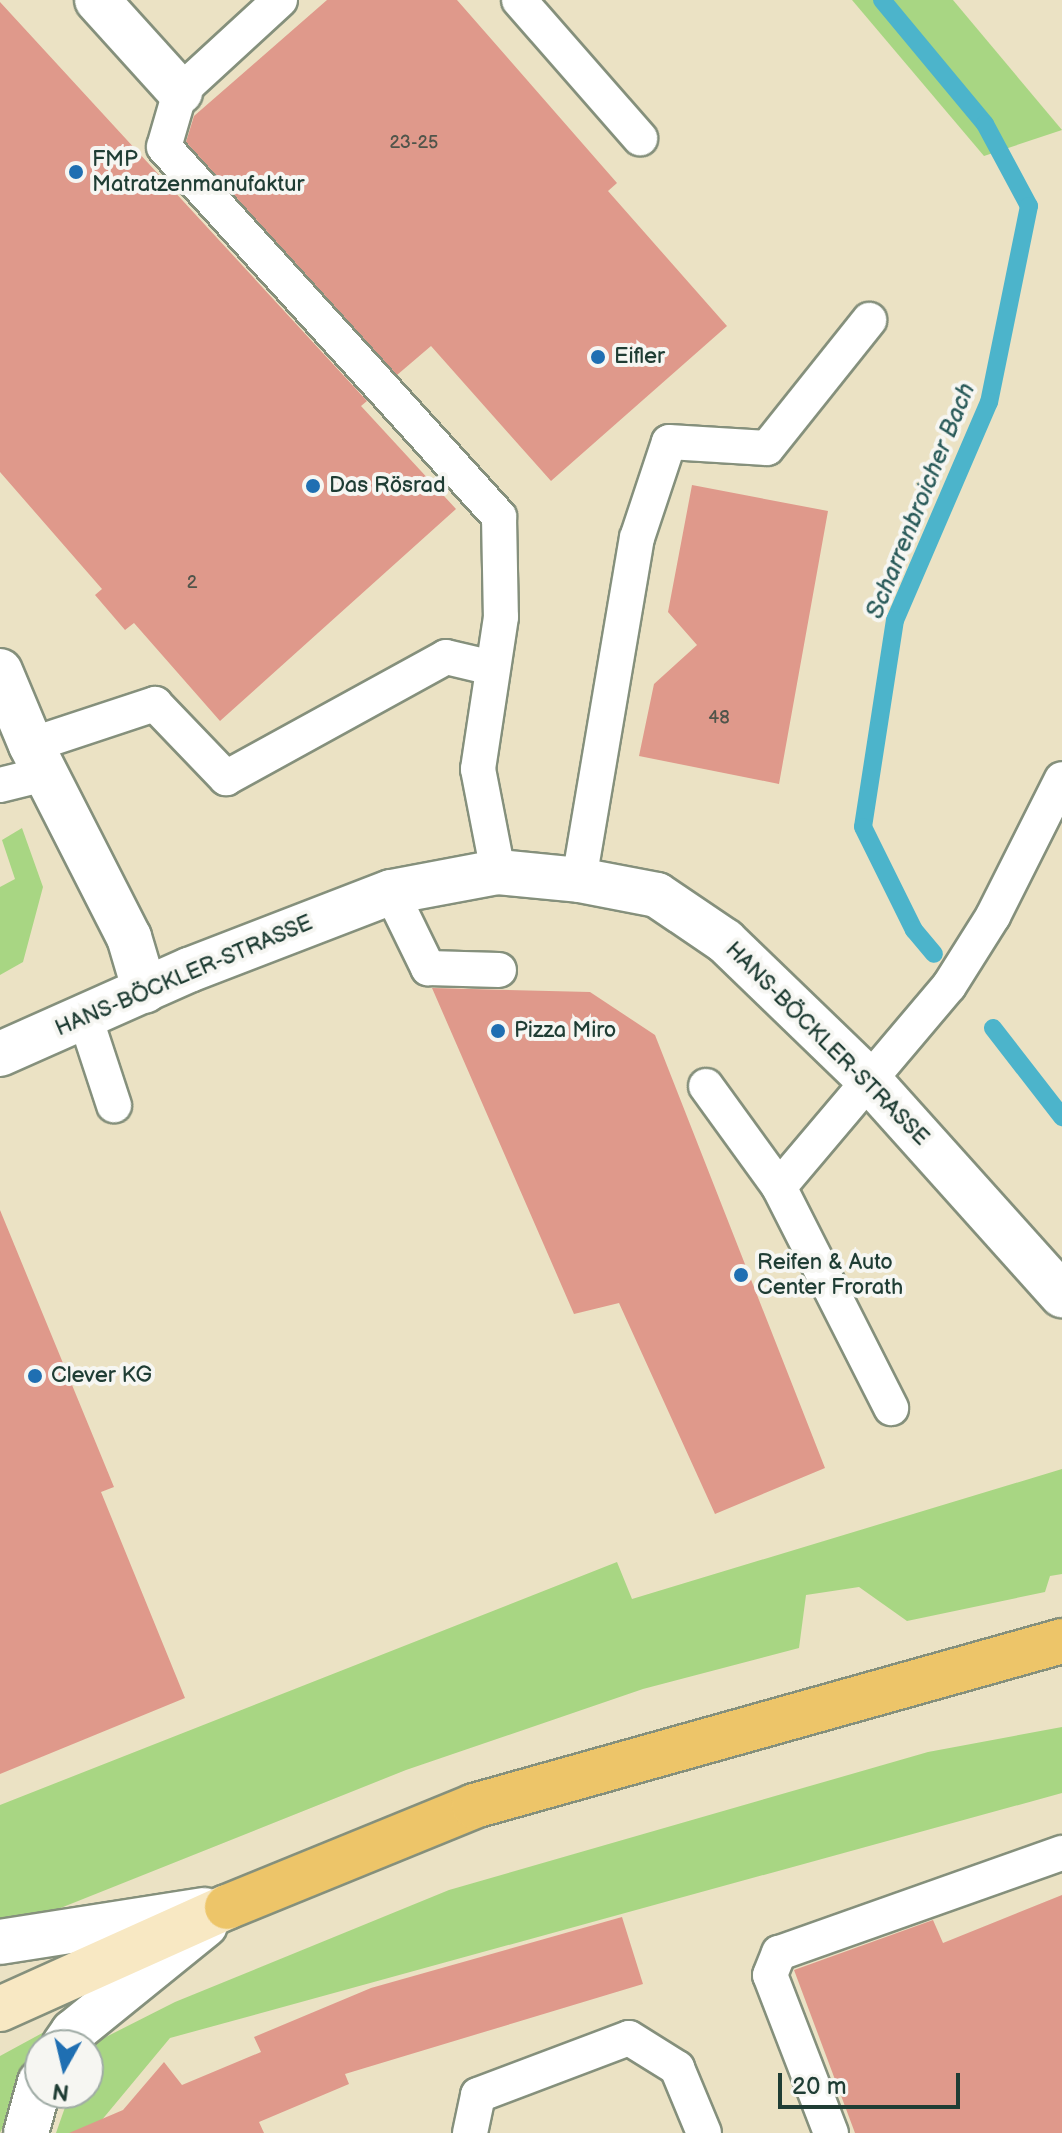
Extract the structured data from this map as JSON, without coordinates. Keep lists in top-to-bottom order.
{
  "streets": {
    "street": ["HANS-BÖCKLER-STRASSE"]
  },
  "water": ["Scharrenbroicher Bach"],
  "places": [
    "FMP Matratzenmanufaktur",
    "Eifler",
    "Das Rösrad",
    "Pizza Miro",
    "Reifen & Auto Center Frorath",
    "Clever KG"
  ],
  "house_numbers": ["23-25", "2", "48"],
  "scale_bar": "20 m",
  "north": "bottom"
}
